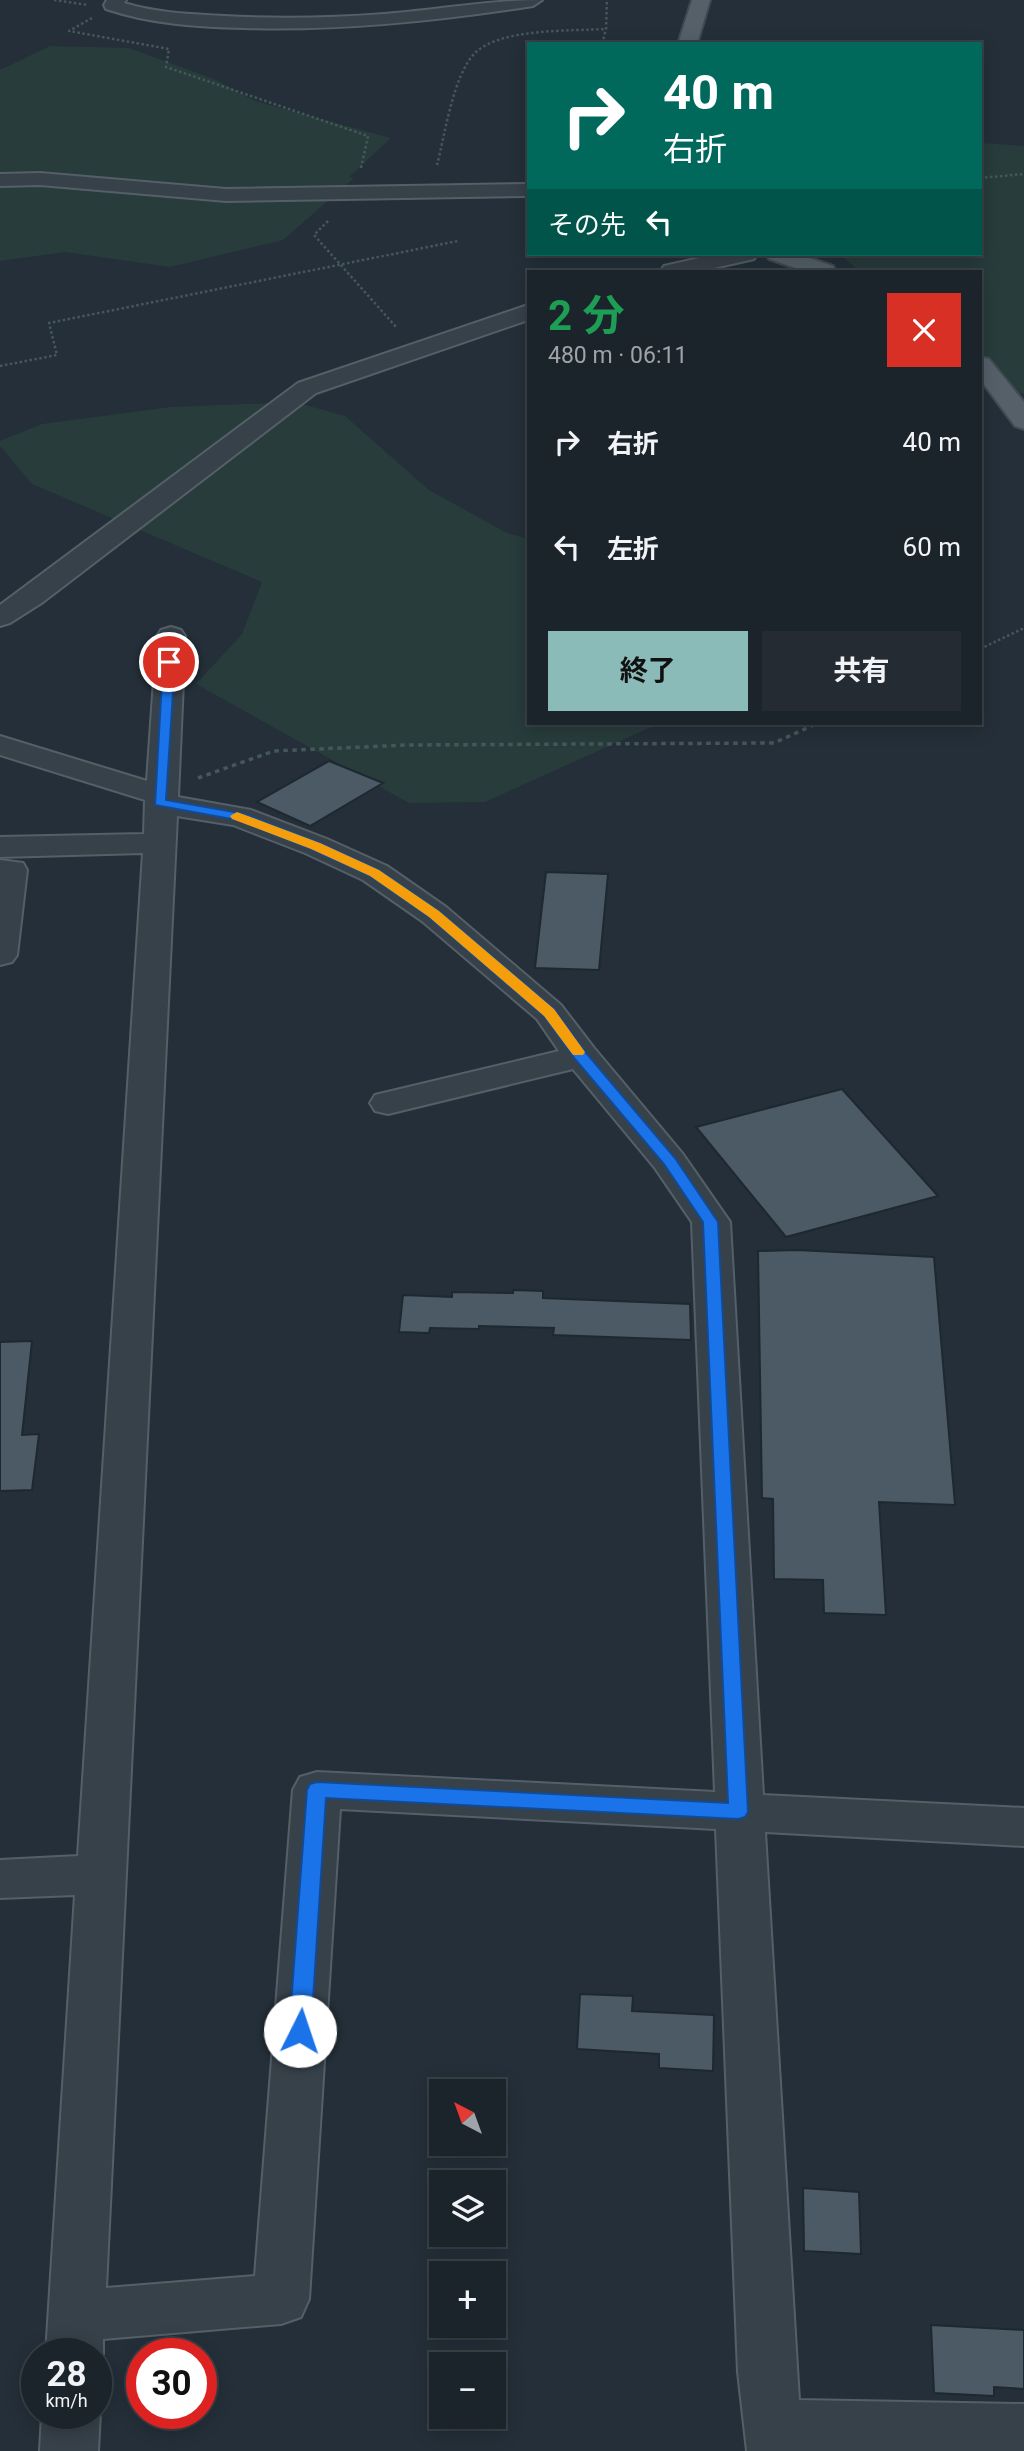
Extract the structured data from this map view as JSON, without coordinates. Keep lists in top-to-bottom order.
{
  "north": "top left",
  "page": {
    "turn": ["40 m", "右折"],
    "then": "その先",
    "heading": ["2 分", "480 m · 06:11"],
    "list": [
      {
        "name": "右折",
        "value": "40 m"
      },
      {
        "name": "左折",
        "value": "60 m"
      }
    ],
    "buttons": ["終了", "共有"],
    "map_buttons": ["+", "−"],
    "speed": "28 km/h",
    "limit": "30"
  }
}
